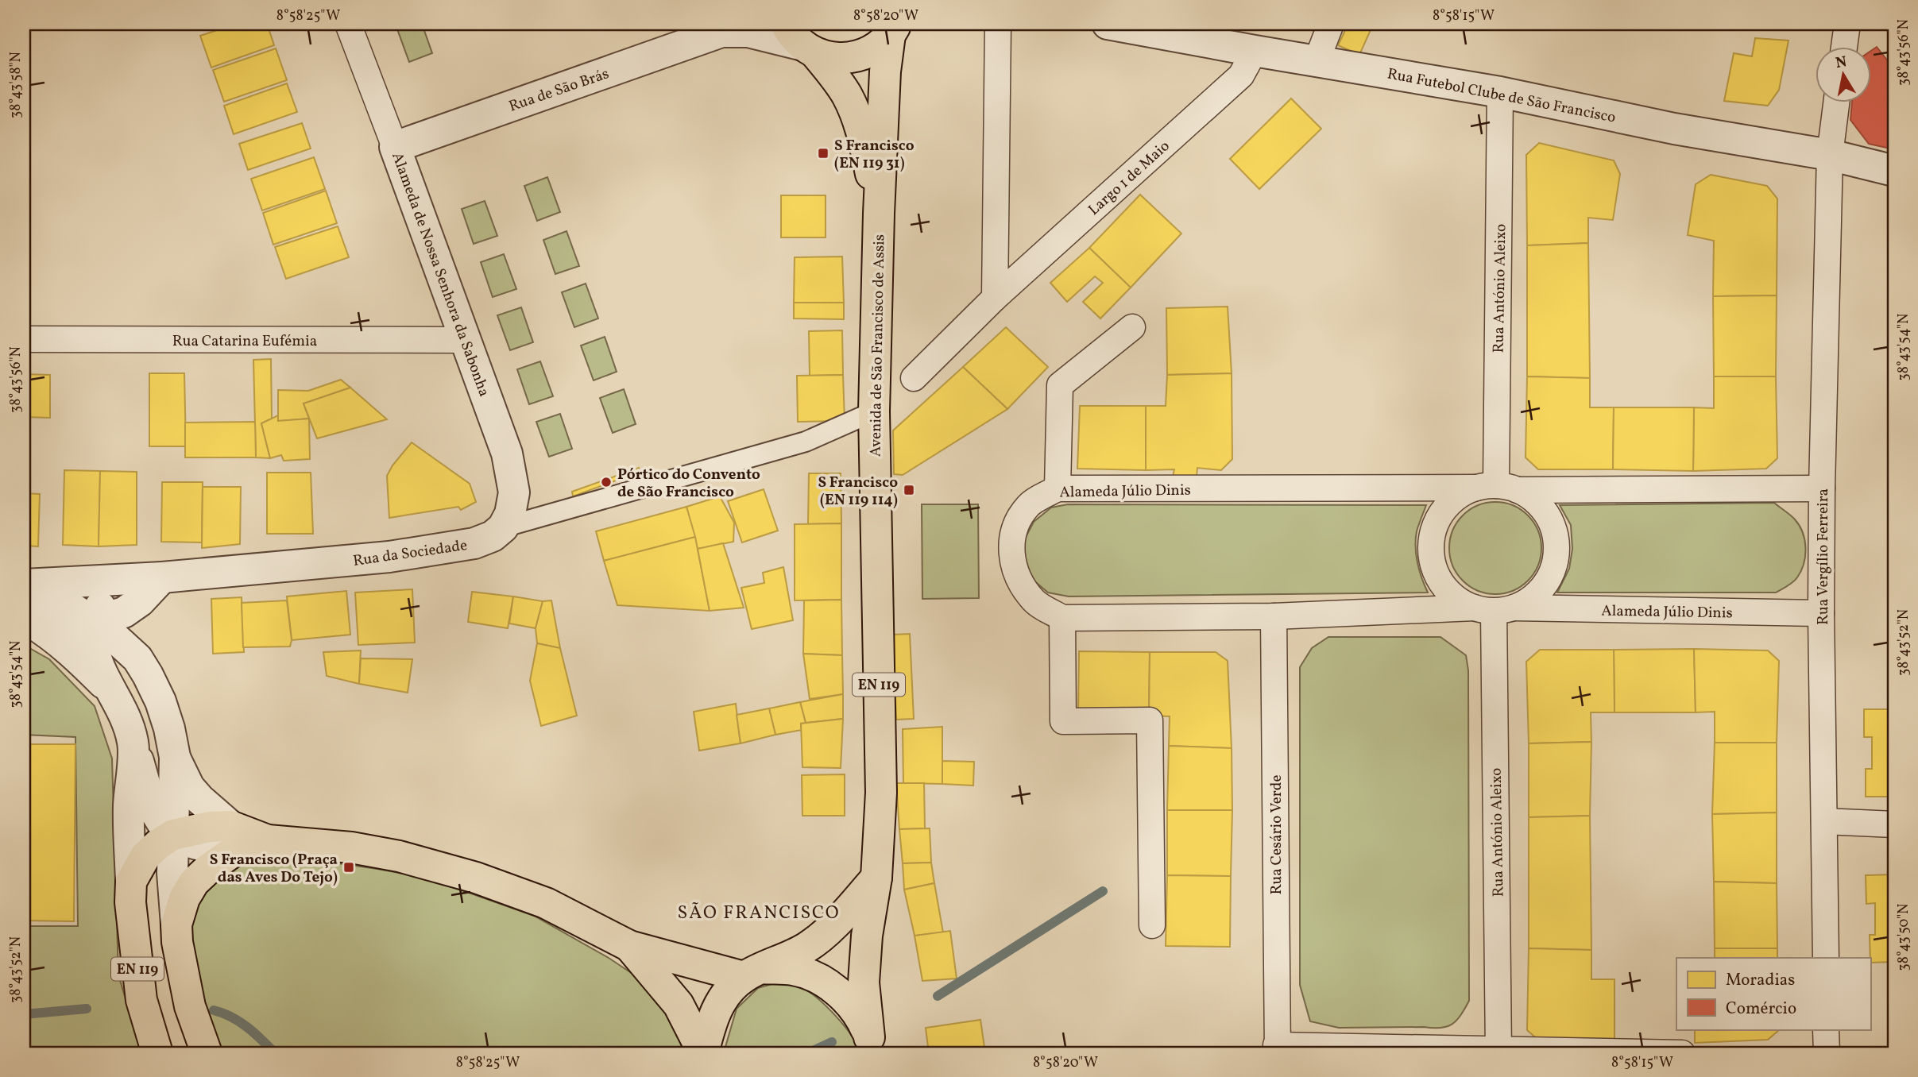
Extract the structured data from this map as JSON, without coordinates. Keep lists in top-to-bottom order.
{
  "streets": {
    "main road": ["Avenida de São Francisco de Assis", "EN 119"],
    "street": [
      "Rua de São Brás",
      "Rua Futebol Clube de São Francisco",
      "Largo 1 de Maio",
      "Alameda de Nossa Senhora da Sabonha",
      "Rua António Aleixo",
      "Rua Catarina Eufémia",
      "Alameda Júlio Dinis",
      "Rua da Sociedade",
      "Rua Vergílio Ferreira",
      "Rua Cesário Verde"
    ]
  },
  "crossings": [
    ["Rua de São Brás", "Alameda de Nossa Senhora da Sabonha"],
    ["Rua de São Brás", "Avenida de São Francisco de Assis"],
    ["Rua Futebol Clube de São Francisco", "Largo 1 de Maio"],
    ["Rua Futebol Clube de São Francisco", "Rua António Aleixo"],
    ["Rua Futebol Clube de São Francisco", "Rua Vergílio Ferreira"],
    ["Alameda de Nossa Senhora da Sabonha", "Rua Catarina Eufémia"],
    ["Alameda de Nossa Senhora da Sabonha", "Rua da Sociedade"],
    ["Rua António Aleixo", "Alameda Júlio Dinis"],
    ["Avenida de São Francisco de Assis", "Rua da Sociedade"],
    ["Avenida de São Francisco de Assis", "EN 119"],
    ["Alameda Júlio Dinis", "Rua Vergílio Ferreira"],
    ["Alameda Júlio Dinis", "Rua Cesário Verde"]
  ],
  "districts": ["SÃO FRANCISCO"],
  "places": {
    "transit": ["S Francisco (EN 119 31)", "S Francisco (EN 119 114)", "S Francisco (Praça das Aves Do Tejo)"],
    "other": ["Pórtico do Convento de São Francisco"]
  },
  "legend": ["Moradias", "Comércio"],
  "north": "top",
  "coordinates": [
    "8°58'25\"W",
    "8°58'20\"W",
    "8°58'15\"W",
    "38°43'56\"N",
    "38°43'58\"N",
    "38°43'54\"N",
    "38°43'52\"N",
    "38°43'50\"N"
  ]
}
